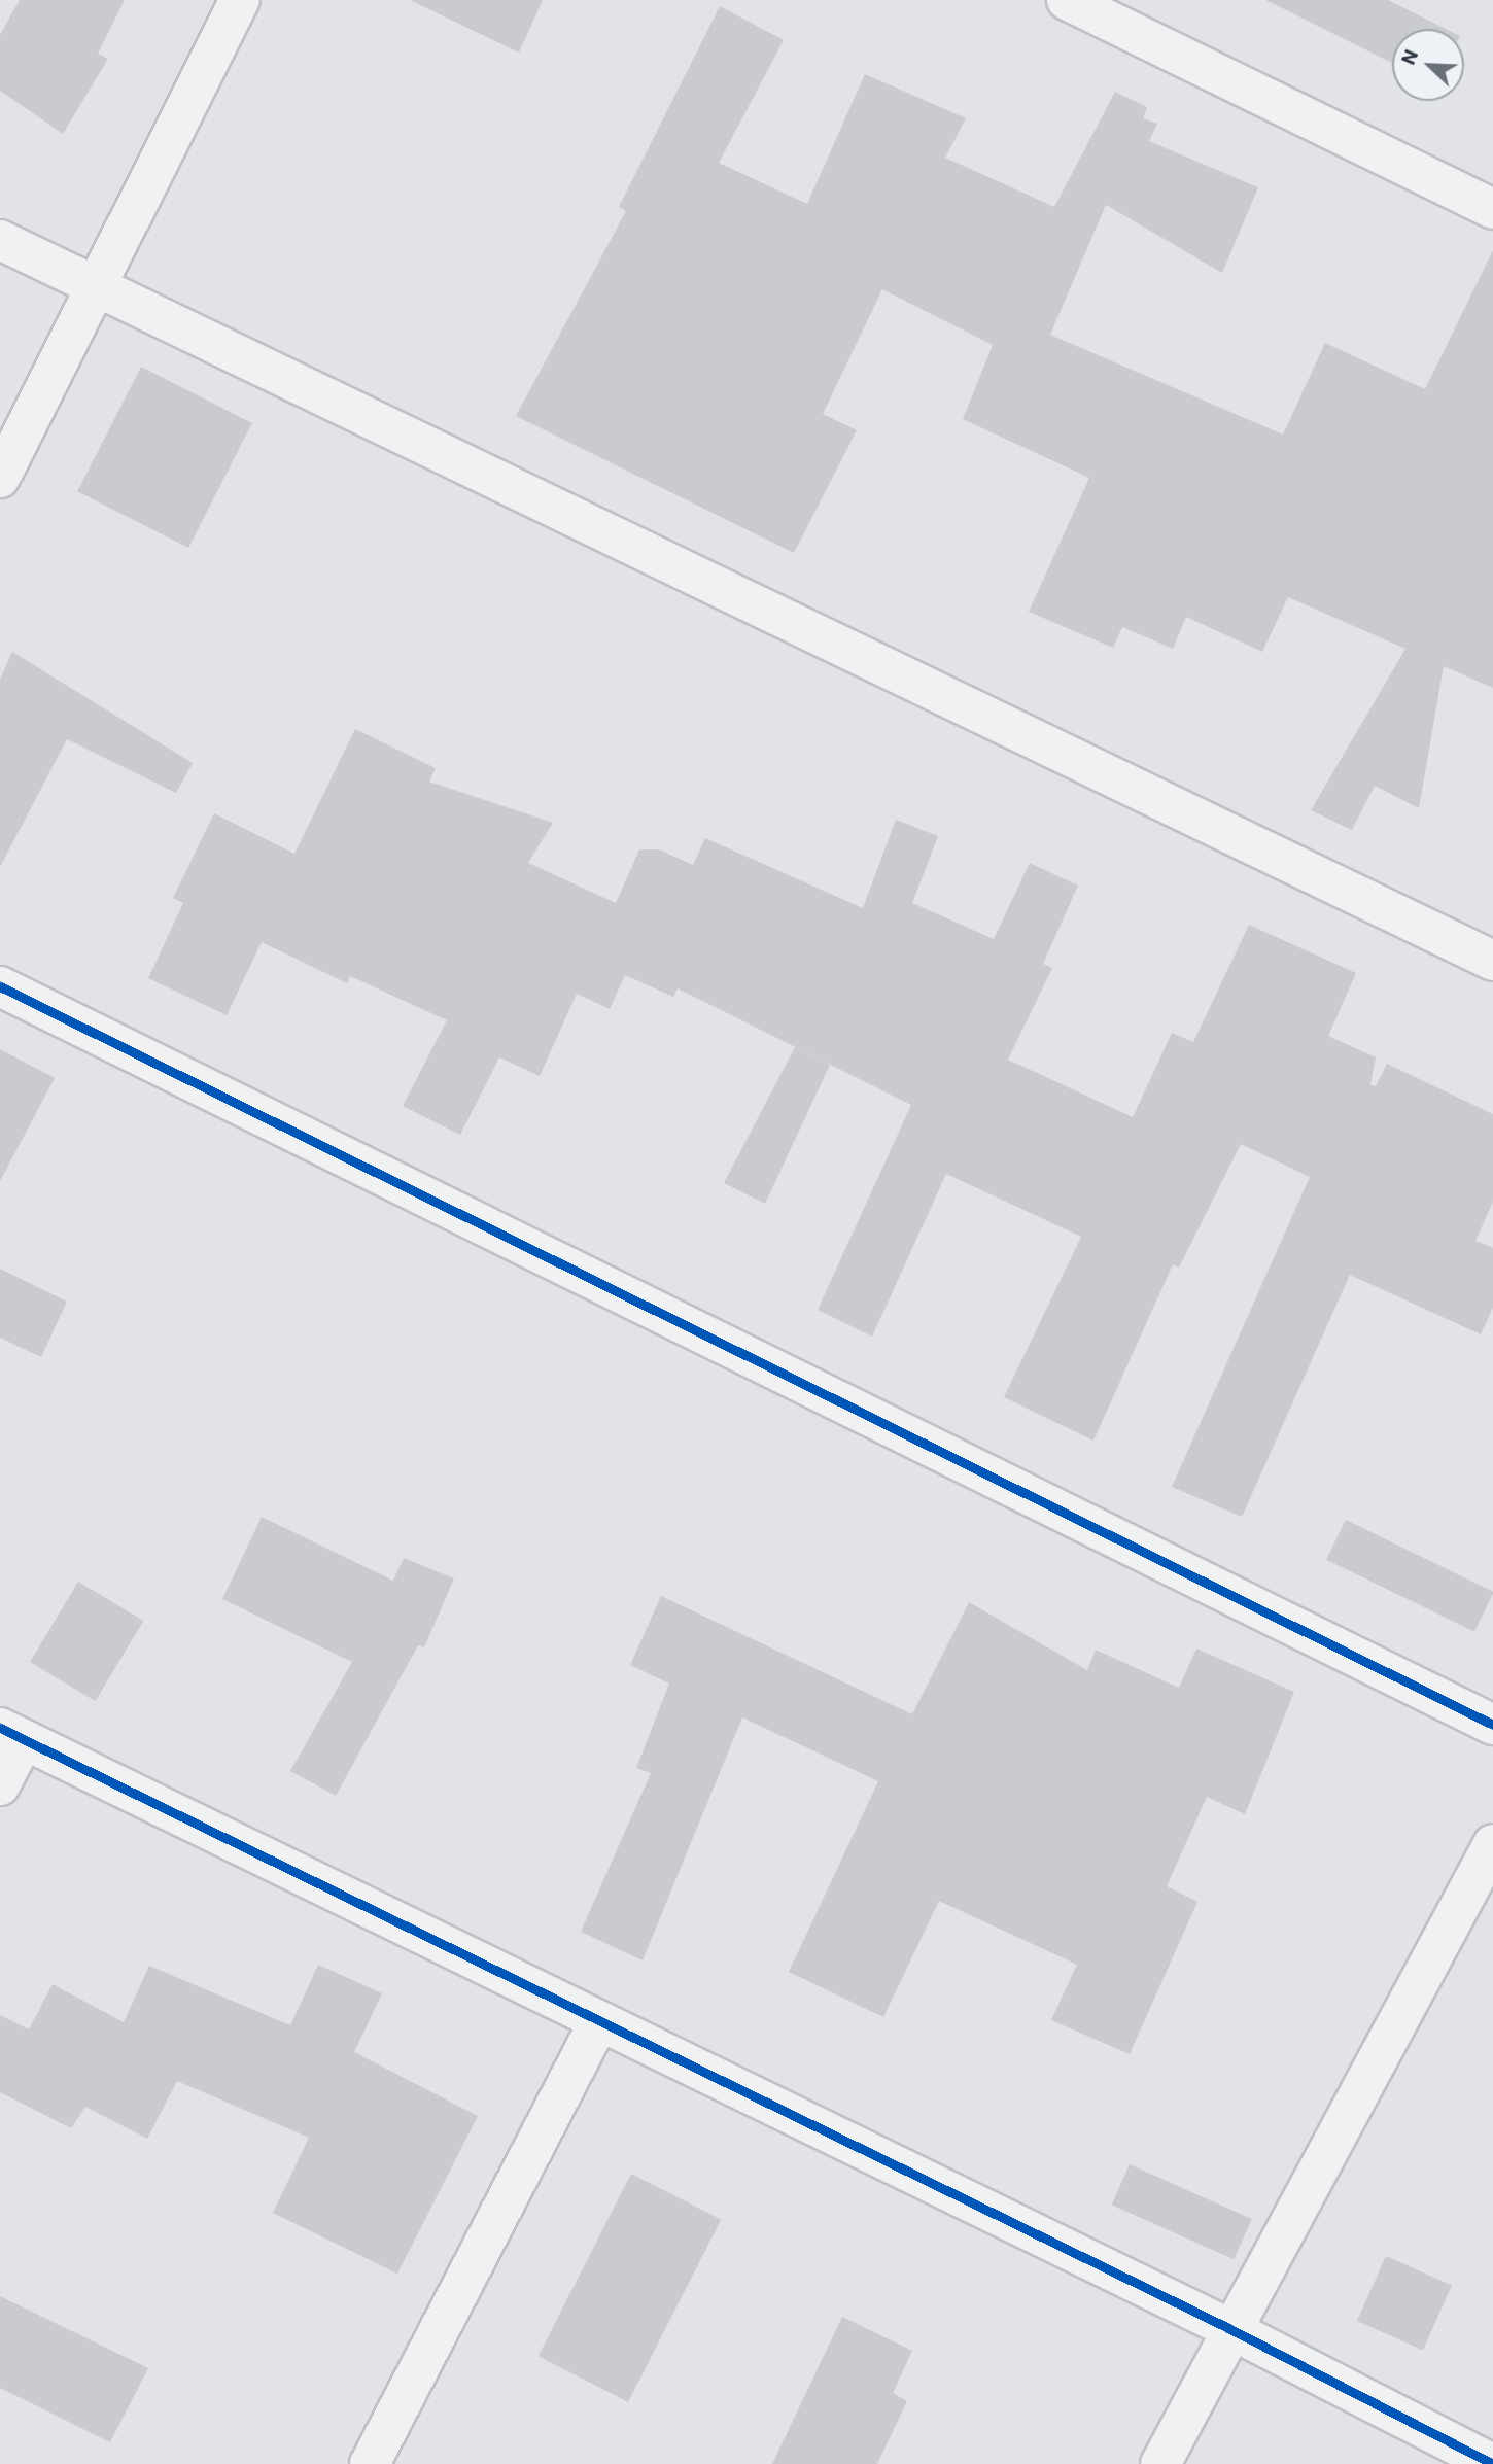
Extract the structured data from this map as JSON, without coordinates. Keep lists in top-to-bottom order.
{
  "north": "top left"
}
